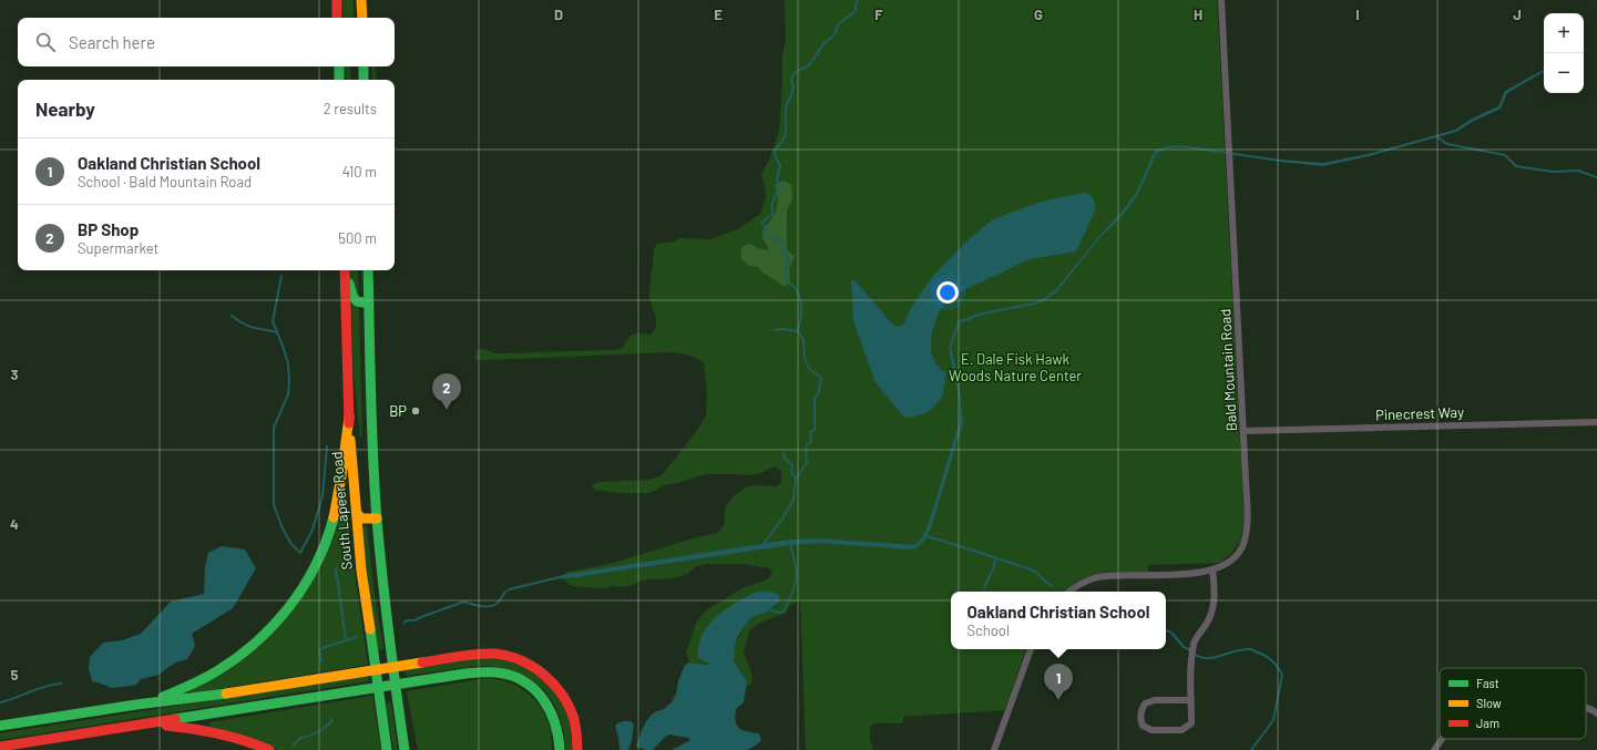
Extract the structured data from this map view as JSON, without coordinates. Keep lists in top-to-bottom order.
{
  "streets": {
    "main road": ["South Lapeer Road"],
    "street": ["Bald Mountain Road", "Pinecrest Way"]
  },
  "crossings": [
    ["Bald Mountain Road", "Pinecrest Way"]
  ],
  "parks": ["E. Dale Fisk Hawk Woods Nature Center"],
  "places": ["BP"],
  "legend": ["Fast", "Slow", "Jam"],
  "page": {
    "map_buttons": ["+", "−"],
    "search": "Search here",
    "heading": ["Nearby", "2 results"],
    "list": [
      {
        "mark": "1",
        "name": "Oakland Christian School",
        "note": "School · Bald Mountain Road",
        "value": "410 m"
      },
      {
        "mark": "2",
        "name": "BP Shop",
        "note": "Supermarket",
        "value": "500 m"
      }
    ],
    "pins": ["2", "1"],
    "popup": ["Oakland Christian School", "School"]
  },
  "grid": {
    "columns": [
      "D",
      "E",
      "F",
      "G",
      "H",
      "I",
      "J"
    ],
    "rows": ["3", "4", "5"]
  }
}
